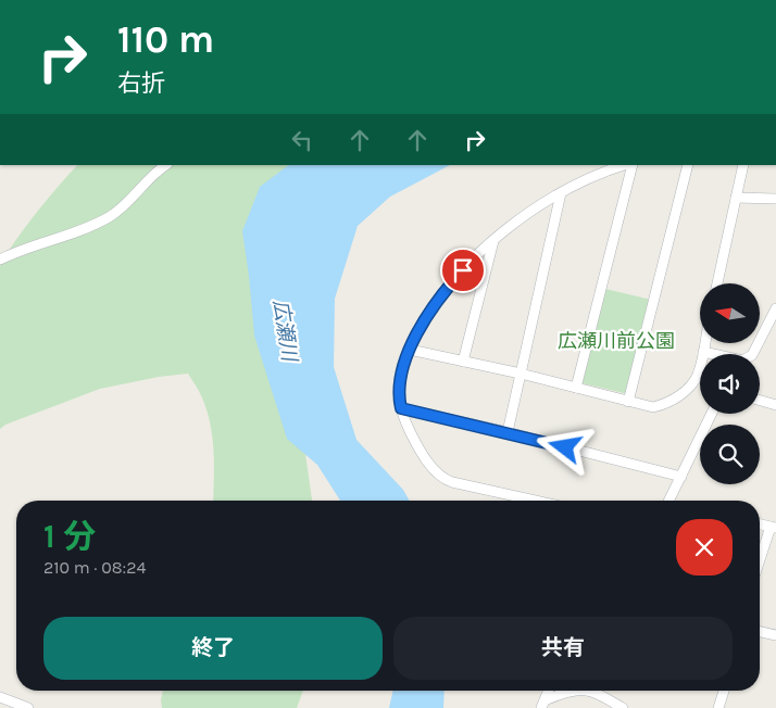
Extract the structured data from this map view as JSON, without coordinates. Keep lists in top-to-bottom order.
{
  "water": ["広瀬川"],
  "parks": ["広瀬川前公園"],
  "north": "left",
  "page": {
    "turn": ["110 m", "右折"],
    "heading": ["1 分", "210 m · 08:24"],
    "buttons": ["終了", "共有"]
  }
}
